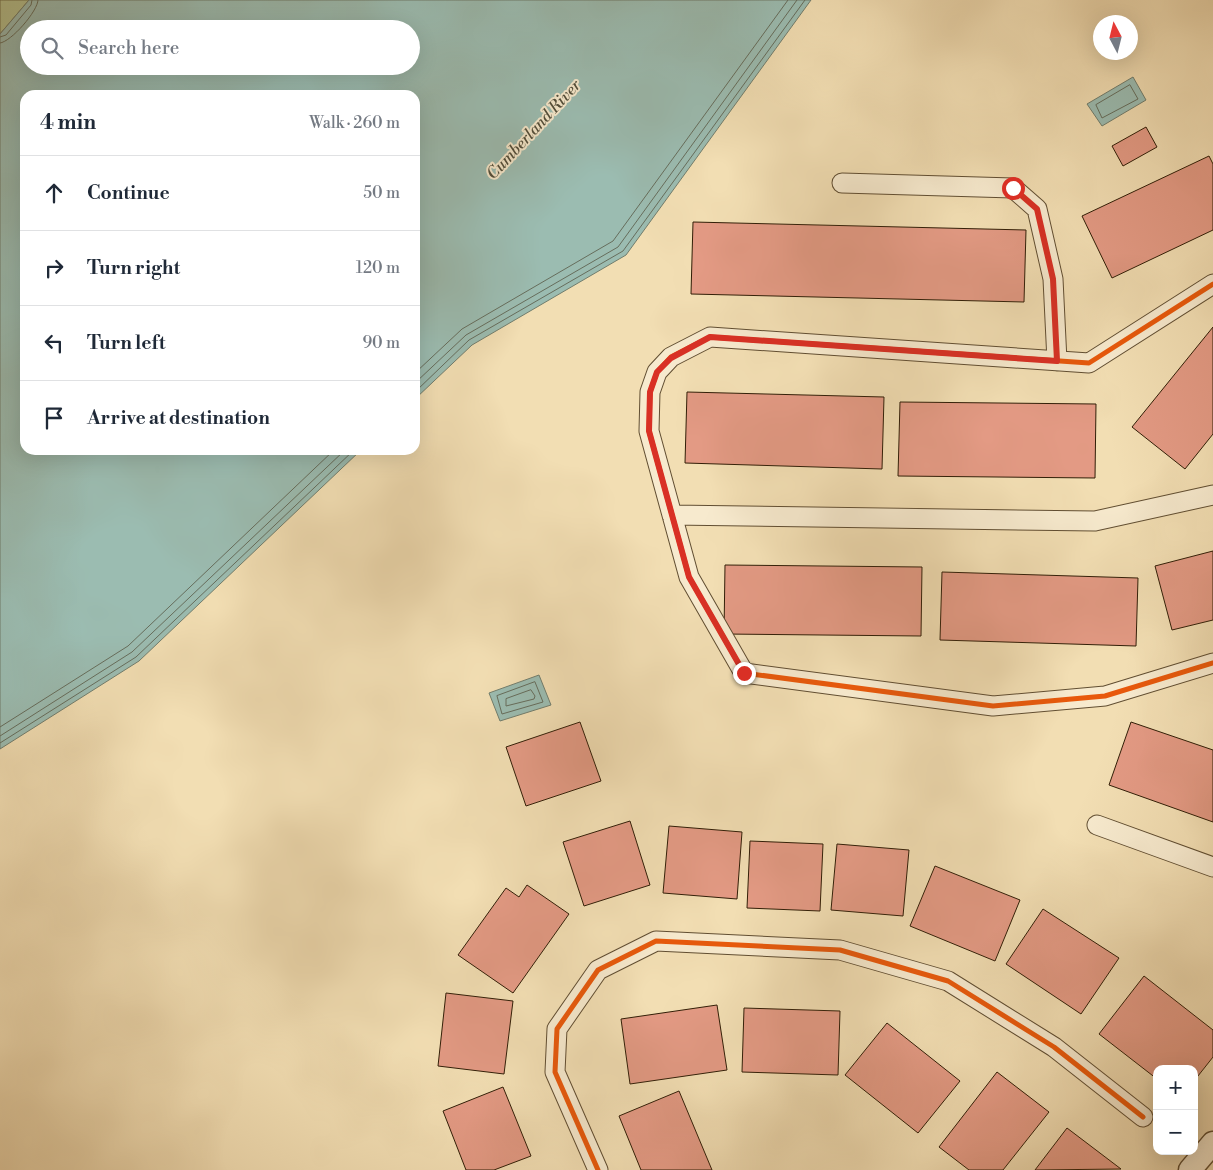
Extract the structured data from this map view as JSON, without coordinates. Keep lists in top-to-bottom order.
{
  "water": ["Cumberland River"],
  "north": "top",
  "page": {
    "search": "Search here",
    "heading": ["4 min", "Walk · 260 m"],
    "list": [
      ["Continue", "50 m"],
      ["Turn right", "120 m"],
      ["Turn left", "90 m"],
      "Arrive at destination"
    ],
    "map_buttons": ["+", "−"]
  }
}
